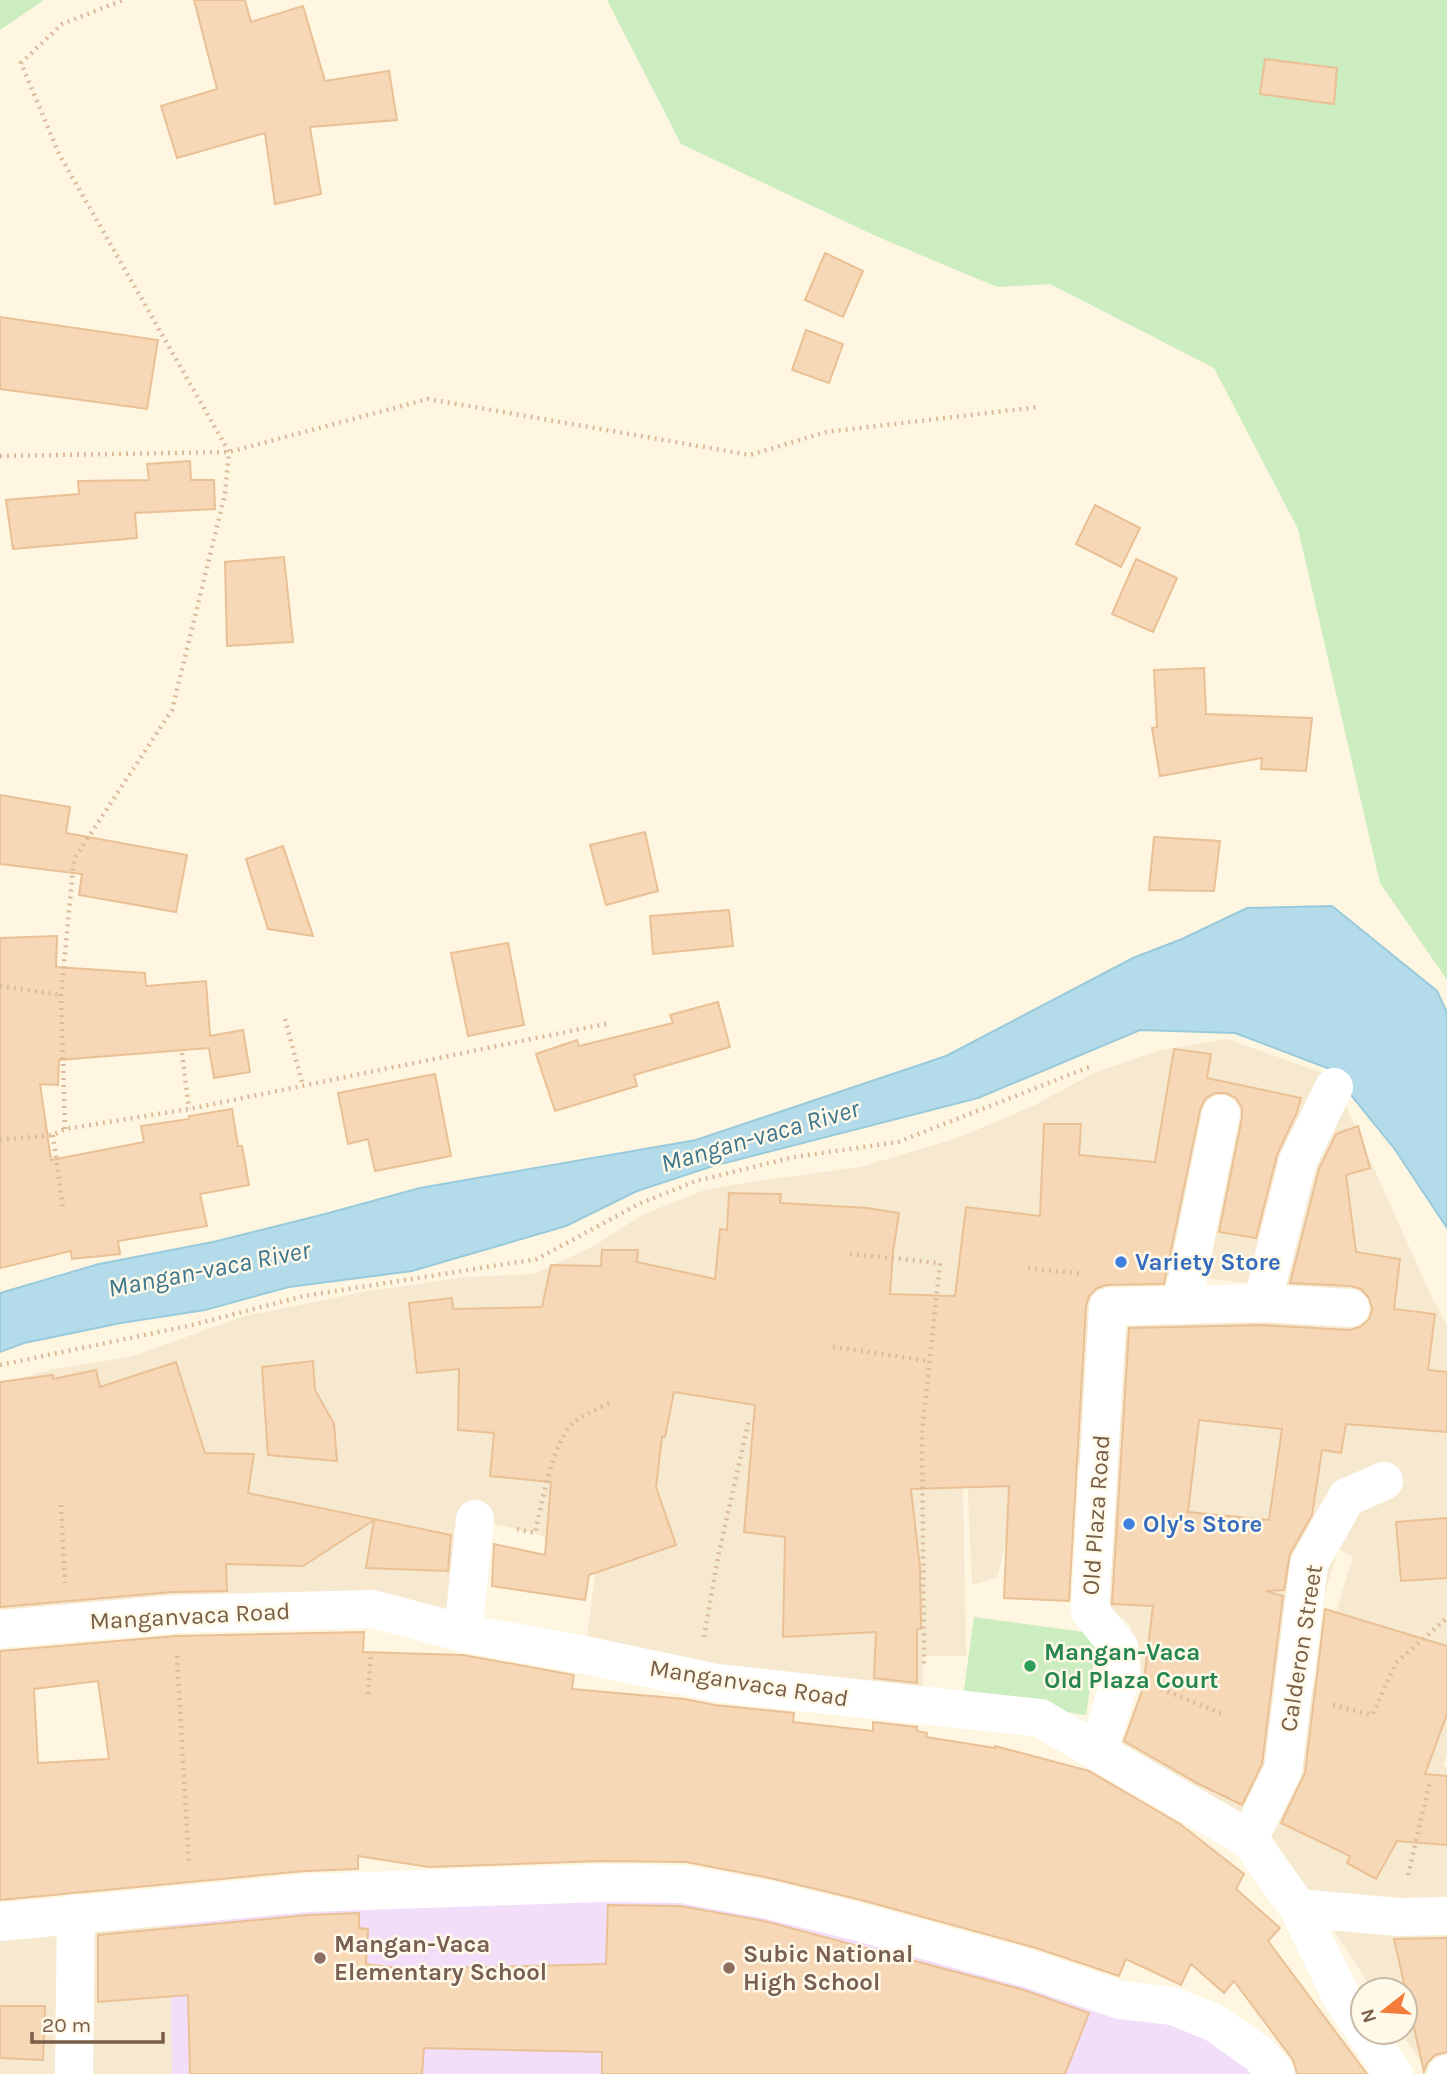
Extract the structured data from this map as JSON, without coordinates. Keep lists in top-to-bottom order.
{
  "streets": {
    "street": ["Old Plaza Road", "Manganvaca Road", "Calderon Street"]
  },
  "crossings": [
    ["Manganvaca Road", "Calderon Street"]
  ],
  "water": ["Mangan-vaca River"],
  "places": [
    "Variety Store",
    "Oly's Store",
    "Mangan-Vaca Old Plaza Court",
    "Mangan-Vaca Elementary School",
    "Subic National High School"
  ],
  "scale_bar": "20 m",
  "north": "left"
}
